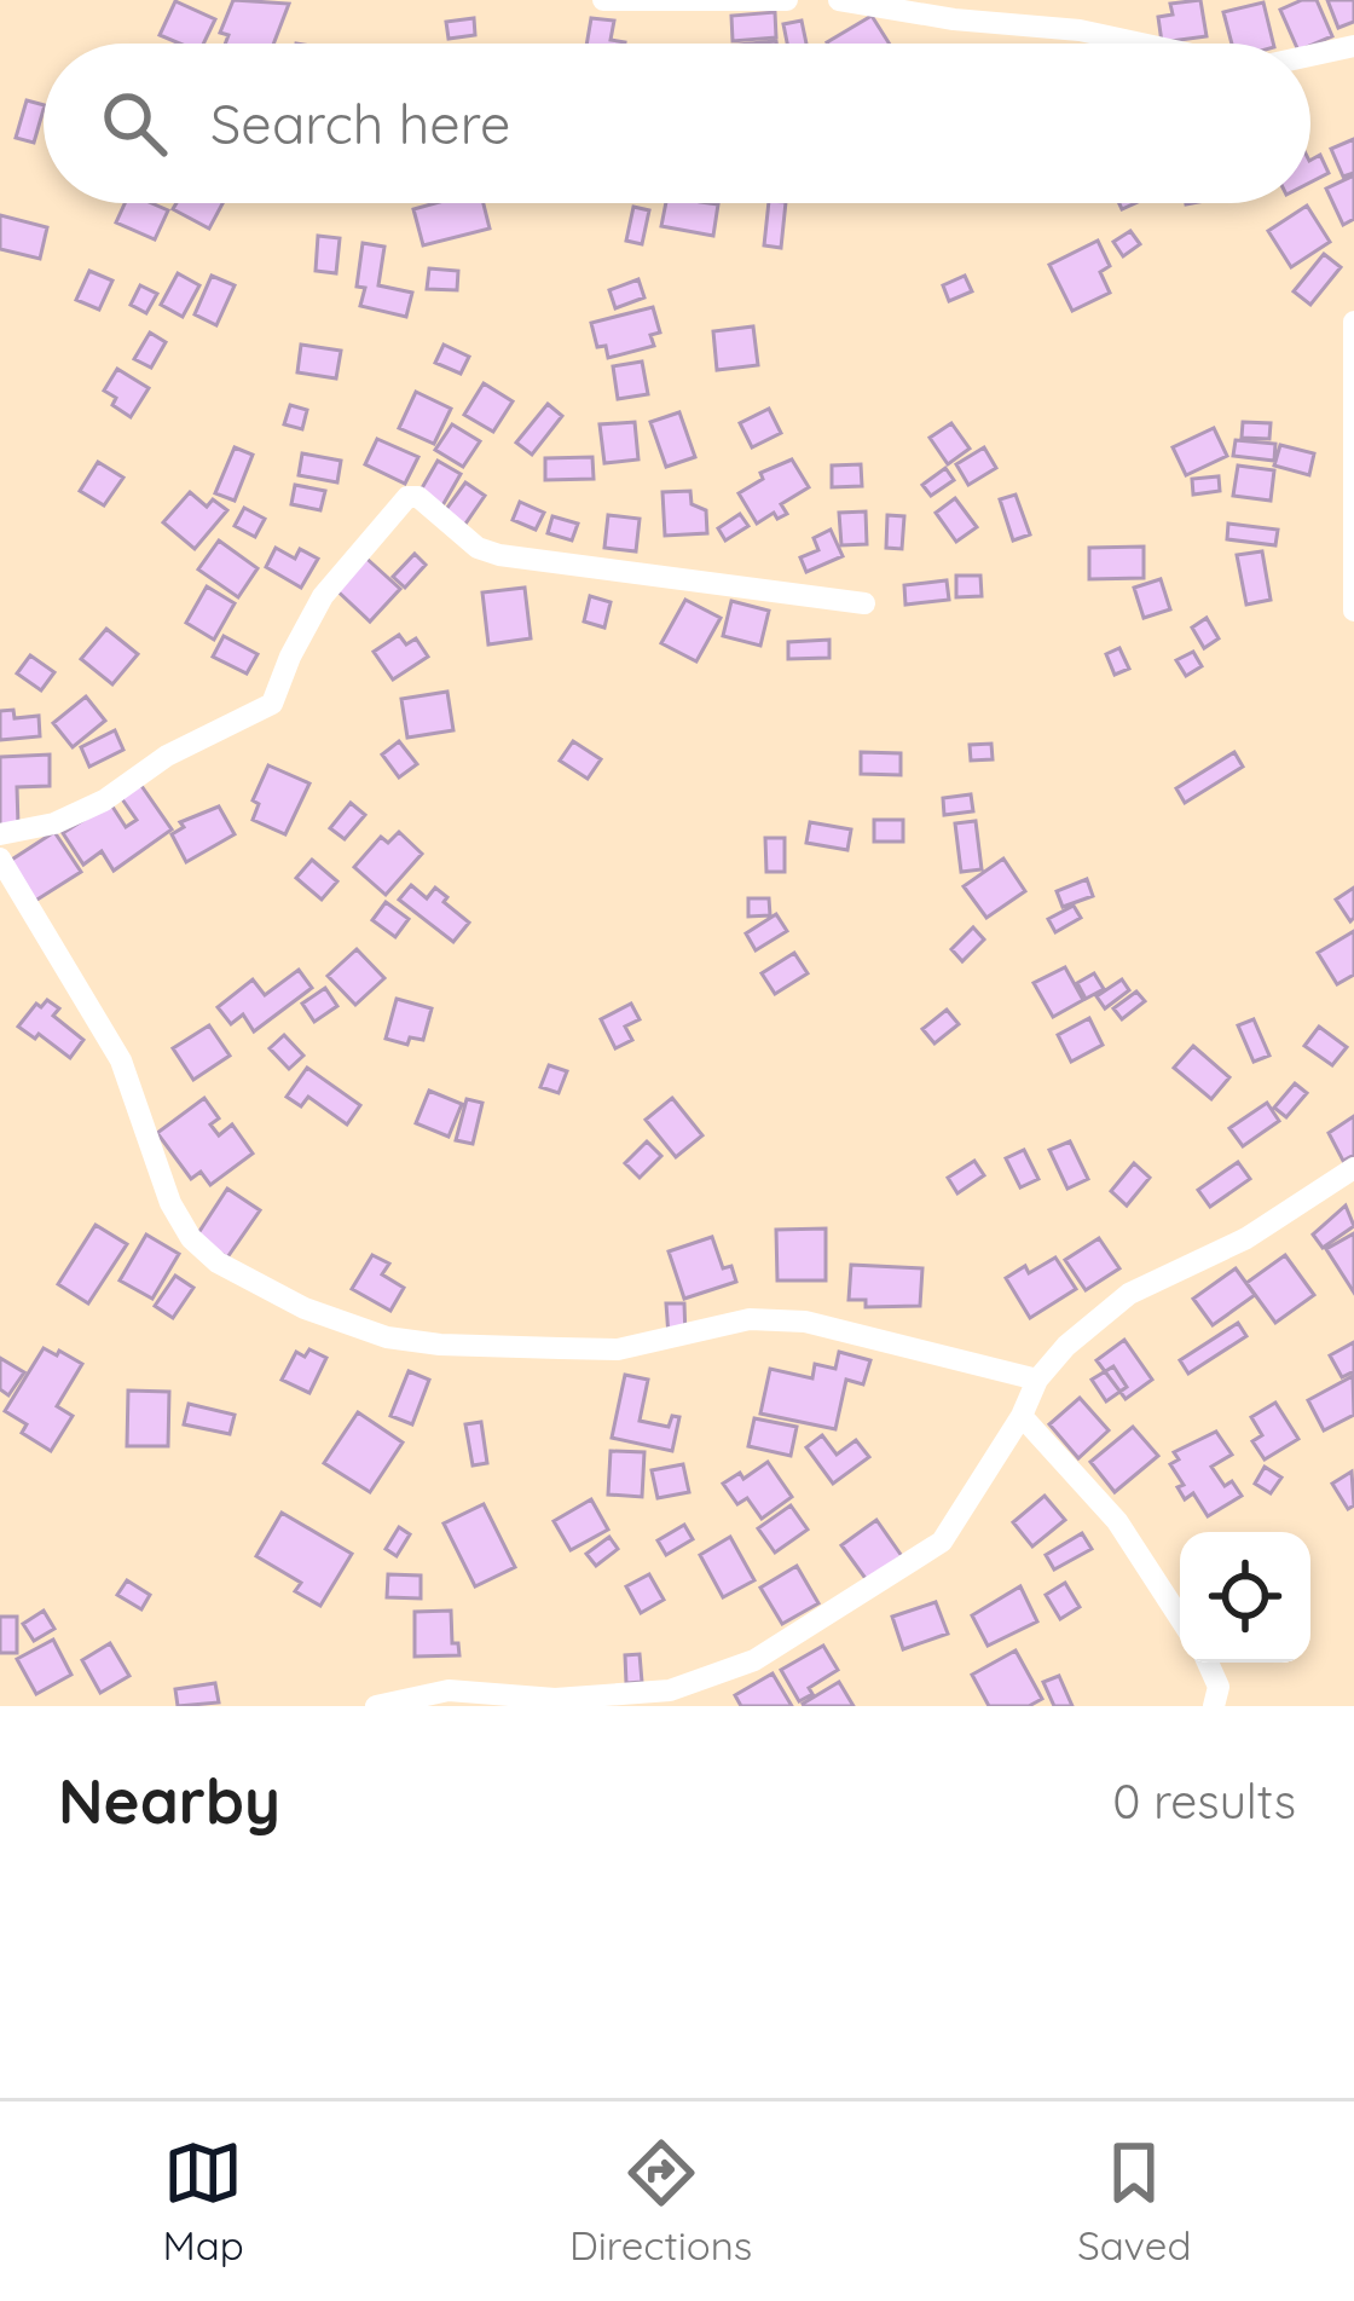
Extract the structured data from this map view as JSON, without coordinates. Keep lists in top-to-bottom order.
{
  "page": {
    "search": "Search here",
    "heading": ["Nearby", "0 results"],
    "nav": ["Map", "Directions", "Saved"]
  }
}
